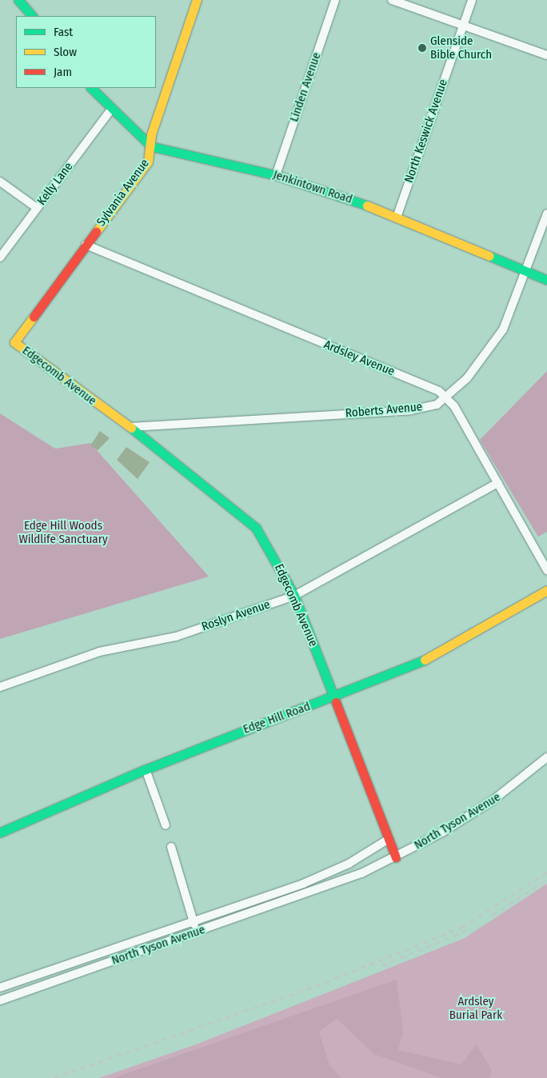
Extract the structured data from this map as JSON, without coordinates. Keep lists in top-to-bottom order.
{
  "streets": {
    "street": [
      "Linden Avenue",
      "North Keswick Avenue",
      "Kelly Lane",
      "Jenkintown Road",
      "Sylvania Avenue",
      "Ardsley Avenue",
      "Edgecomb Avenue",
      "Roberts Avenue",
      "Roslyn Avenue",
      "Edge Hill Road",
      "North Tyson Avenue"
    ]
  },
  "crossings": [
    ["Linden Avenue", "Jenkintown Road"],
    ["North Keswick Avenue", "Jenkintown Road"],
    ["Kelly Lane", "Jenkintown Road"],
    ["Jenkintown Road", "Sylvania Avenue"],
    ["Jenkintown Road", "Roberts Avenue"],
    ["Sylvania Avenue", "Ardsley Avenue"],
    ["Sylvania Avenue", "Edgecomb Avenue"],
    ["Ardsley Avenue", "Roberts Avenue"],
    ["Edgecomb Avenue", "Roberts Avenue"],
    ["Edgecomb Avenue", "Roslyn Avenue"],
    ["Edgecomb Avenue", "Edge Hill Road"],
    ["Edgecomb Avenue", "North Tyson Avenue"]
  ],
  "parks": ["Edge Hill Woods Wildlife Sanctuary", "Ardsley Burial Park"],
  "places": ["Glenside Bible Church"],
  "legend": ["Fast", "Slow", "Jam"]
}
